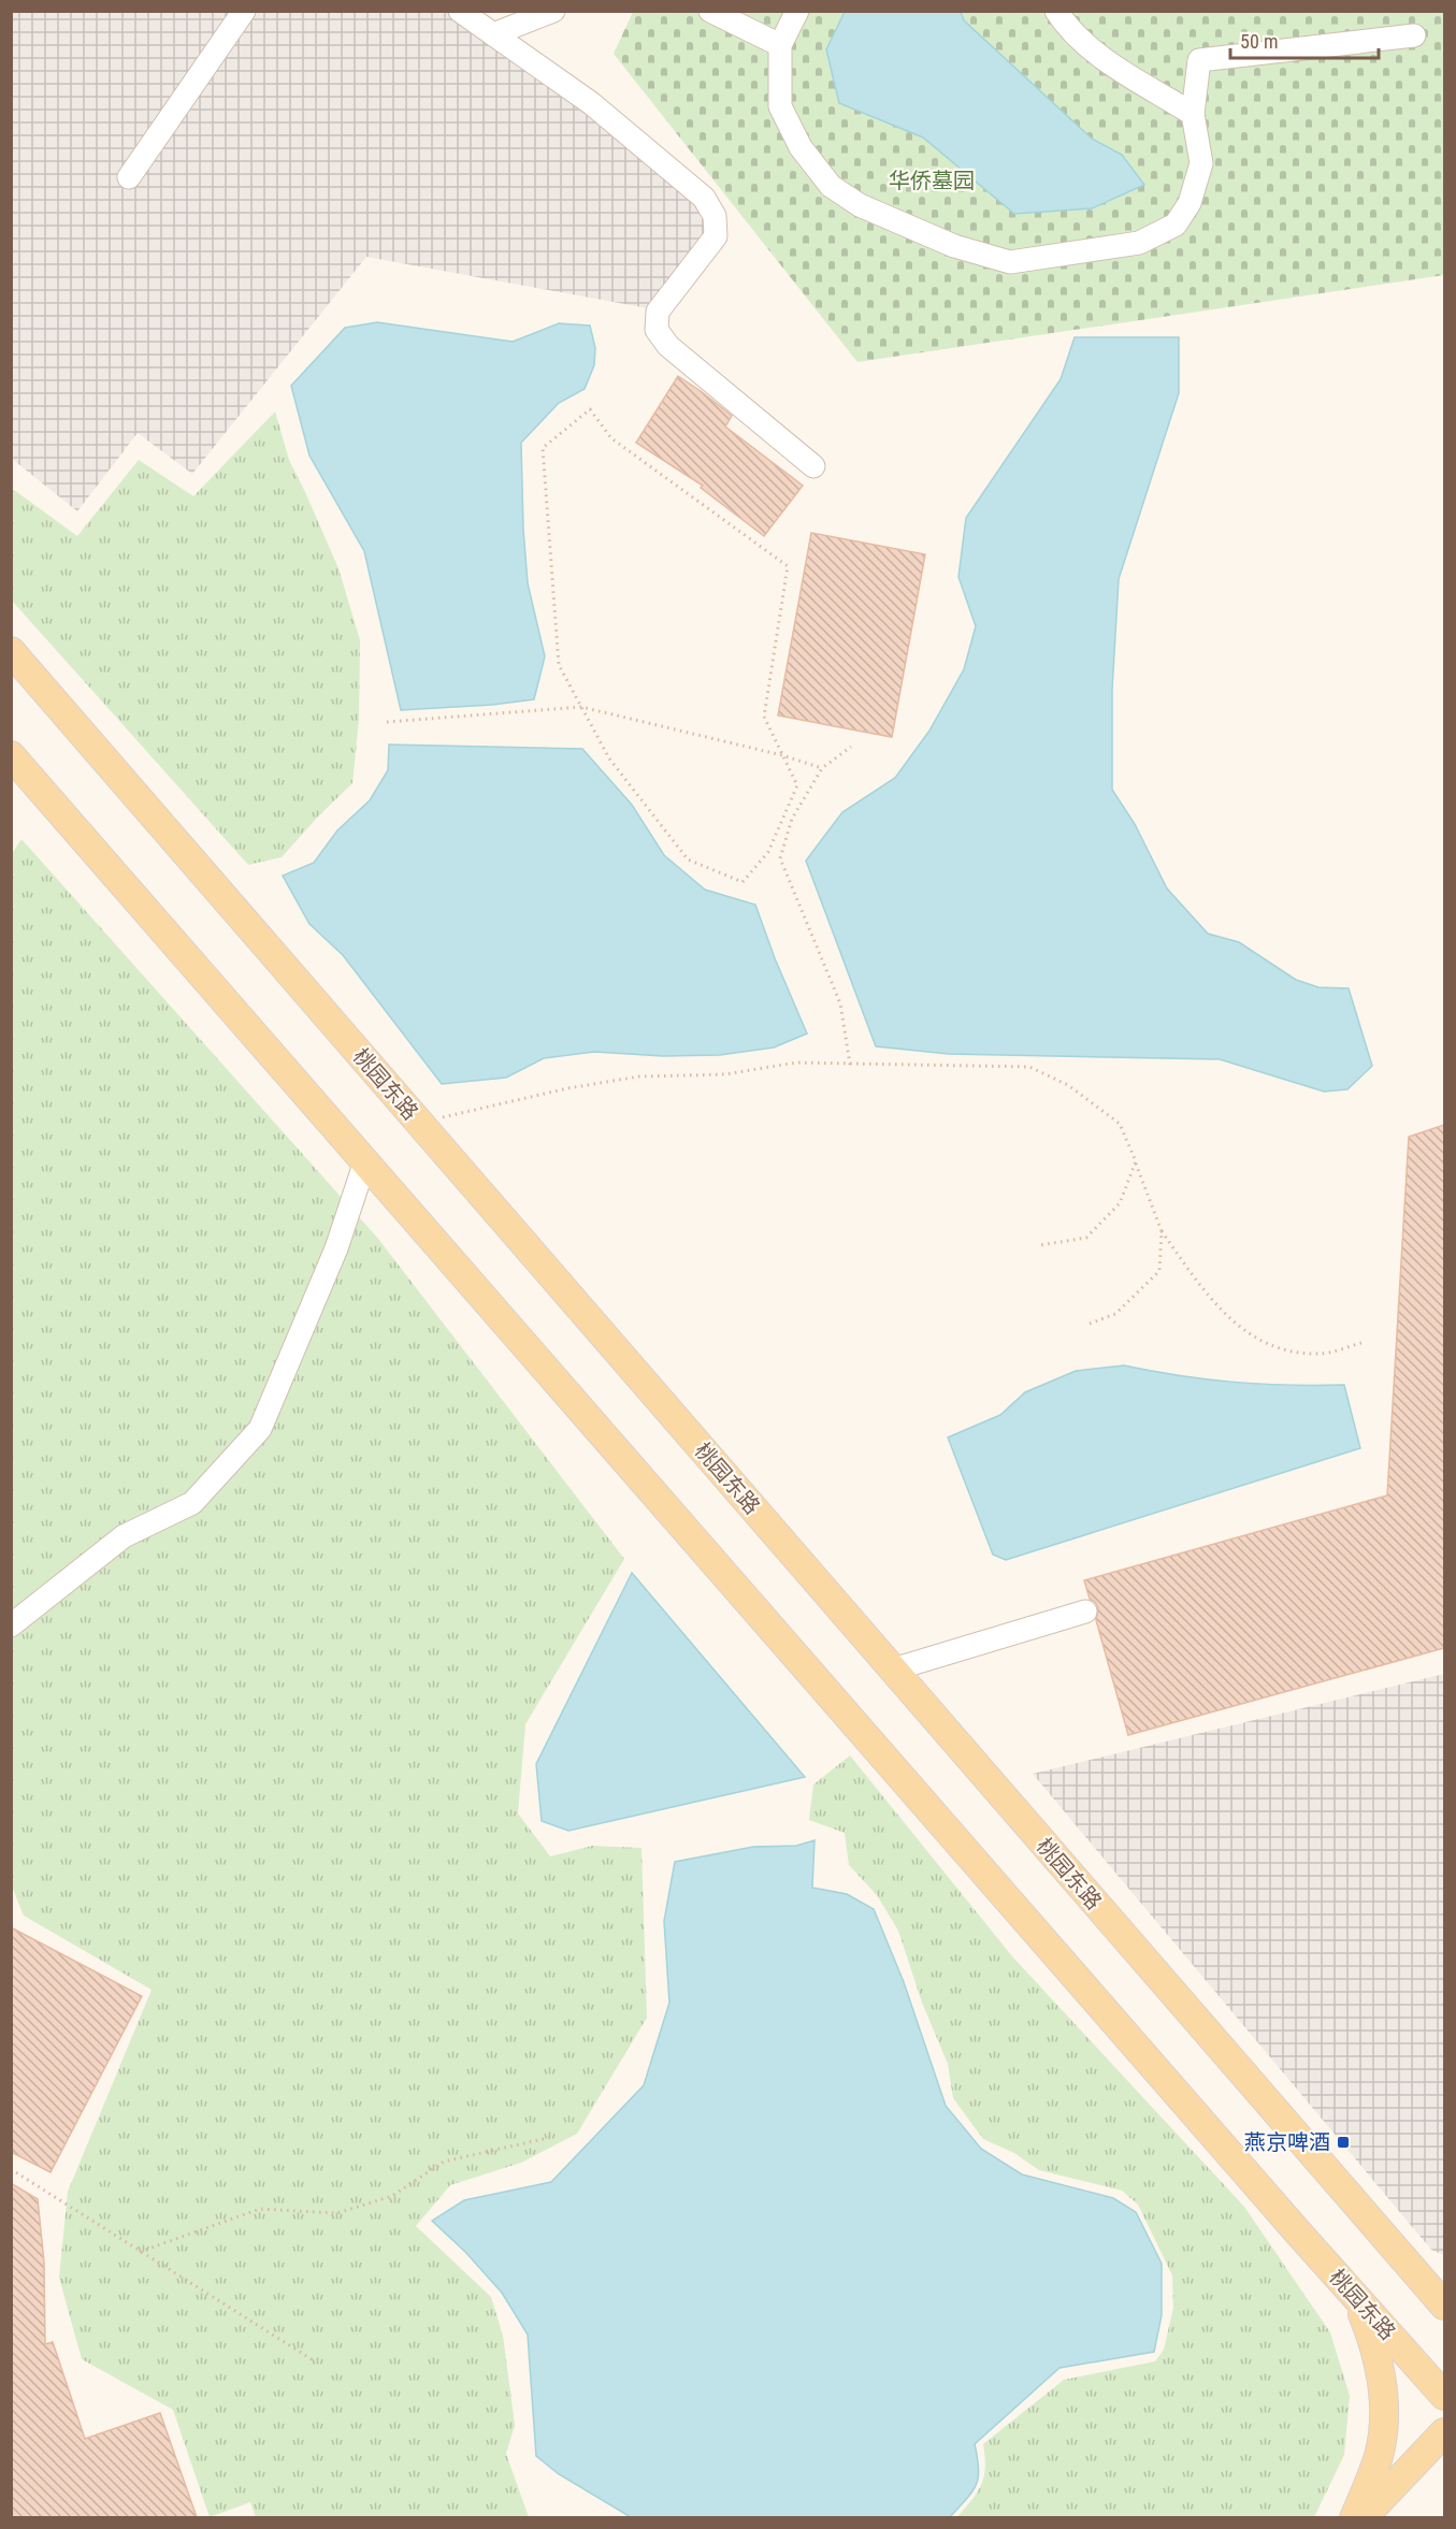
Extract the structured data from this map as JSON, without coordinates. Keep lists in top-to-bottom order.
{
  "streets": {
    "main road": ["桃园东路"]
  },
  "parks": ["华侨墓园"],
  "places": {
    "transit": ["燕京啤酒"]
  },
  "scale_bar": "50 m"
}
